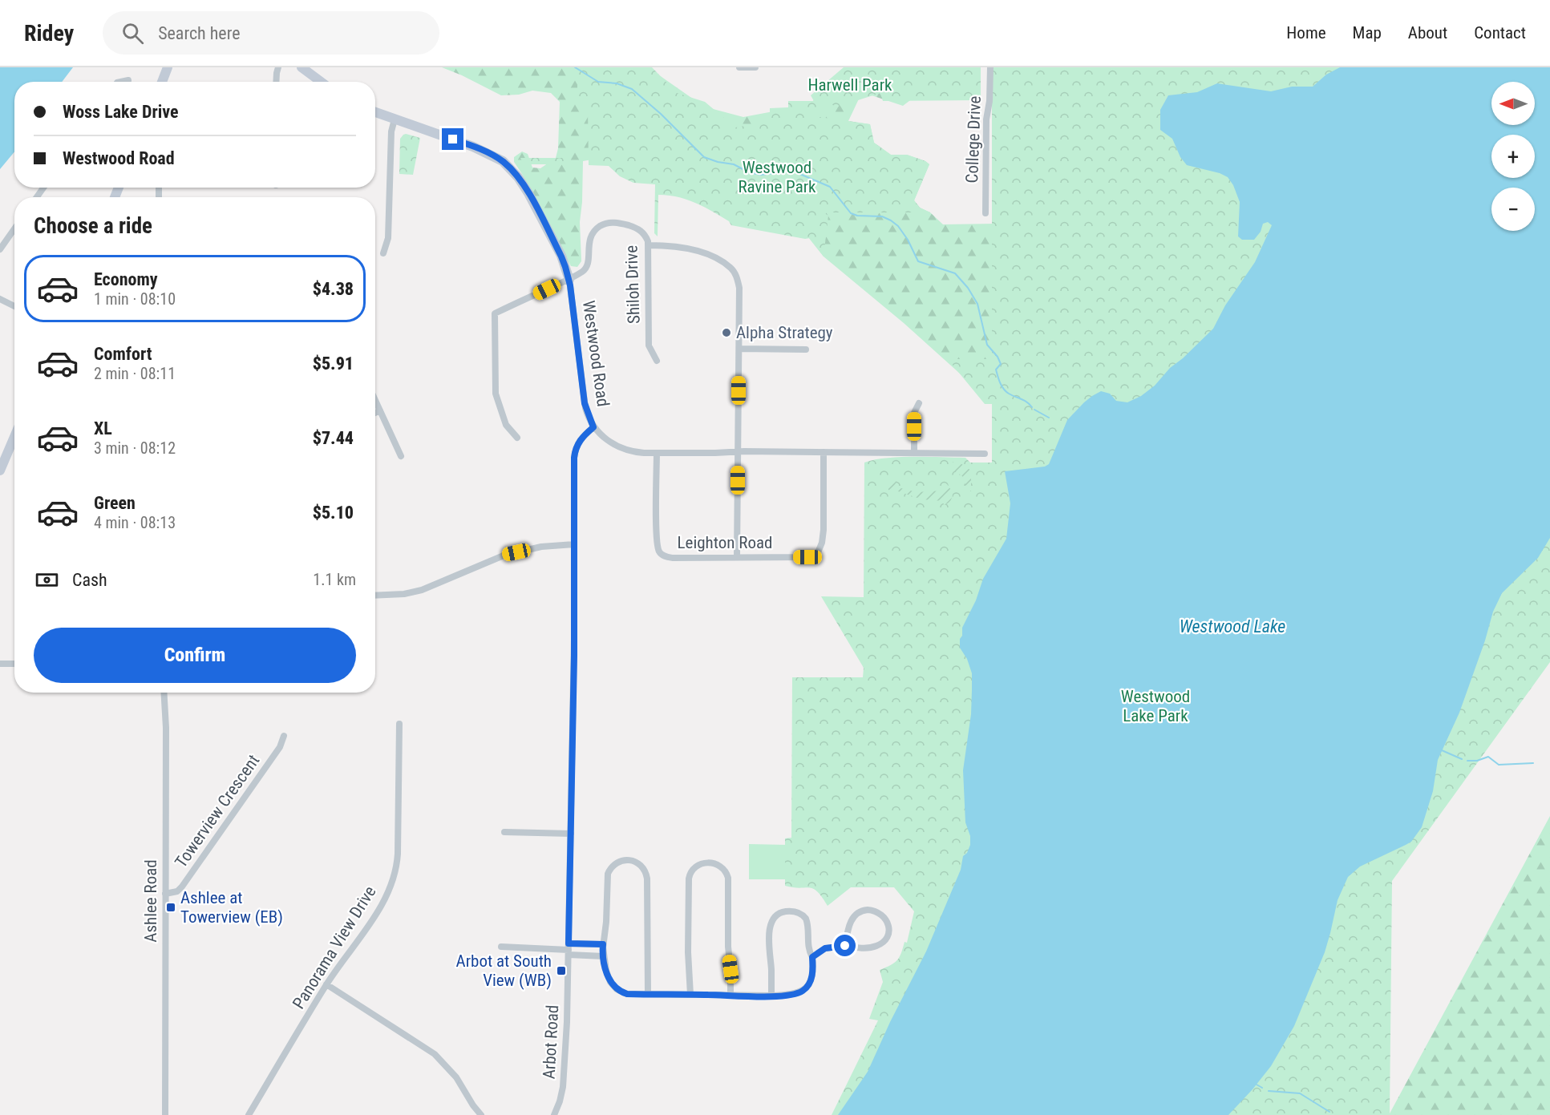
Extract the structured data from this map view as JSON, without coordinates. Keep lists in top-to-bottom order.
{
  "streets": {
    "street": [
      "College Drive",
      "Shiloh Drive",
      "Westwood Road",
      "Leighton Road",
      "Towerview Crescent",
      "Ashlee Road",
      "Panorama View Drive",
      "Arbot Road"
    ]
  },
  "crossings": [
    ["Shiloh Drive", "Westwood Road"],
    ["Westwood Road", "Leighton Road"],
    ["Westwood Road", "Arbot Road"],
    ["Towerview Crescent", "Ashlee Road"]
  ],
  "water": ["Westwood Lake"],
  "parks": ["Harwell Park", "Westwood Ravine Park", "Westwood Lake Park"],
  "places": {
    "other": ["Alpha Strategy"],
    "transit": ["Ashlee at Towerview (EB)", "Arbot at South View (WB)"]
  },
  "north": "left",
  "page": {
    "header": "Ridey",
    "search": "Search here",
    "nav": [
      "Home",
      "Map",
      "About",
      "Contact"
    ],
    "map_buttons": ["+", "−"],
    "banner": ["Woss Lake Drive", "Westwood Road"],
    "heading": "Choose a ride",
    "list": [
      {
        "name": "Economy",
        "note": "1 min · 08:10",
        "value": "$4.38"
      },
      {
        "name": "Comfort",
        "note": "2 min · 08:11",
        "value": "$5.91"
      },
      {
        "name": "XL",
        "note": "3 min · 08:12",
        "value": "$7.44"
      },
      {
        "name": "Green",
        "note": "4 min · 08:13",
        "value": "$5.10"
      }
    ],
    "pay": ["Cash", "1.1 km"],
    "buttons": "Confirm"
  }
}
